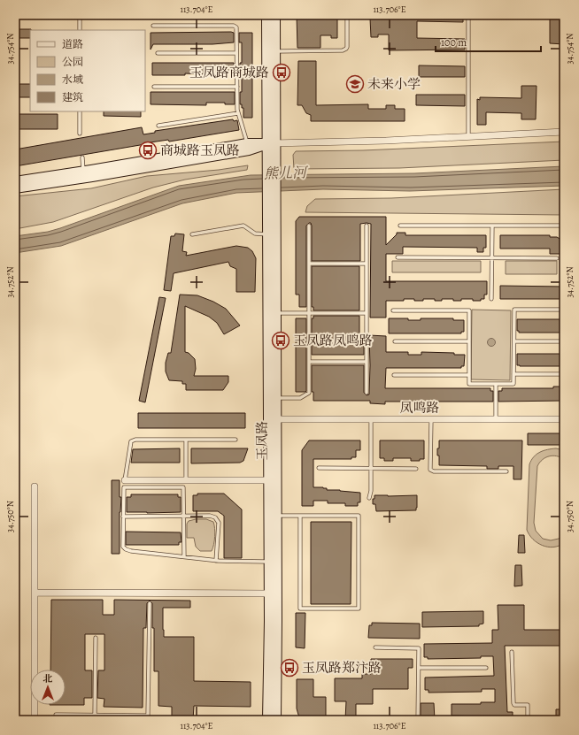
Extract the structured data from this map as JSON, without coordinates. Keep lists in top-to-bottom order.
{
  "streets": {
    "street": ["凤鸣路", "玉凤路"]
  },
  "crossings": [
    ["凤鸣路", "玉凤路"]
  ],
  "water": ["熊儿河"],
  "places": {
    "bus stop": [
      "玉凤路商城路",
      "商城路玉凤路",
      "玉凤路凤鸣路",
      "玉凤路郑汴路"
    ],
    "school or university": ["未来小学"]
  },
  "legend": [
    "道路",
    "公园",
    "水域",
    "建筑"
  ],
  "scale_bar": "100 m",
  "north": "top",
  "coordinates": [
    "113.704°E",
    "113.706°E",
    "34.754°N",
    "34.752°N",
    "34.750°N"
  ]
}
